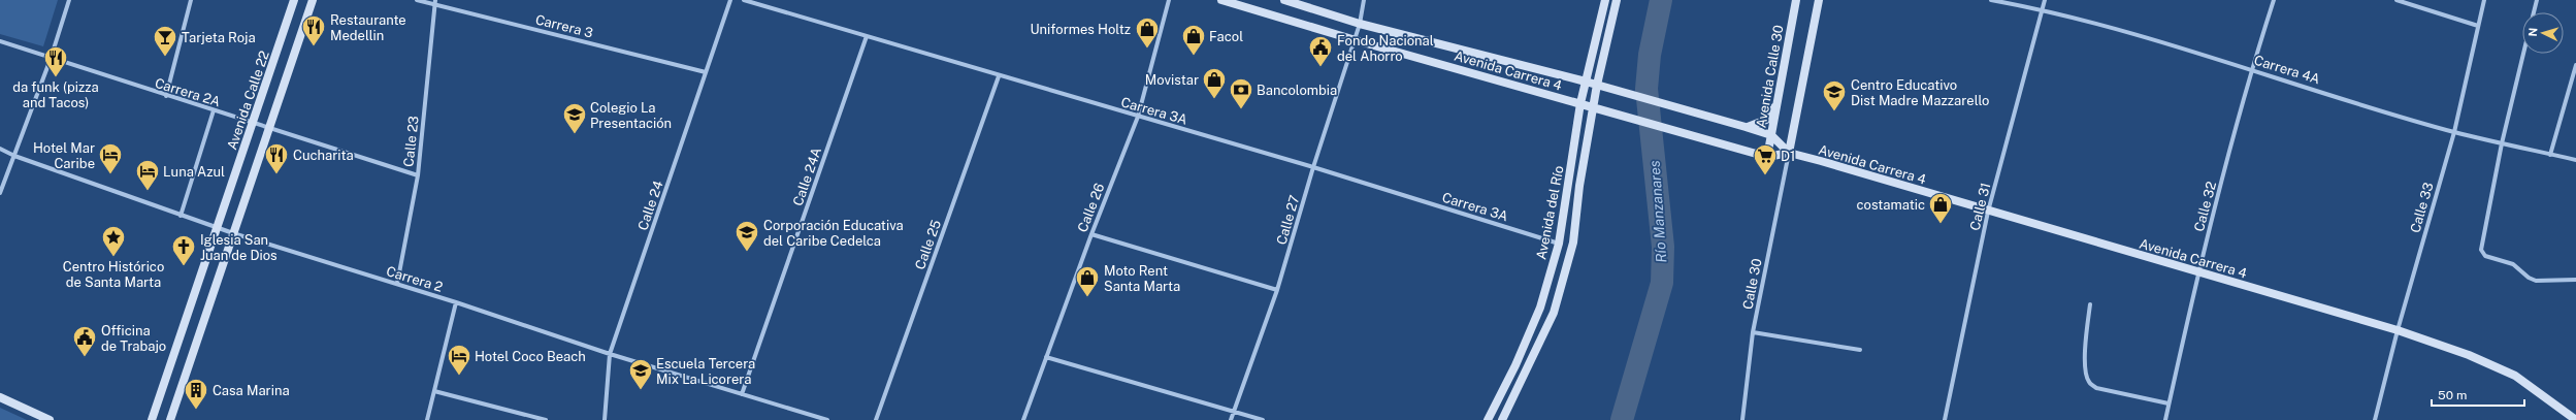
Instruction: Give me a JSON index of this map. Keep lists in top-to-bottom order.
{
  "streets": {
    "main road": [
      "Avenida Carrera 4",
      "Avenida Calle 30",
      "Avenida Calle 22",
      "Avenida del Río"
    ],
    "street": [
      "Carrera 3",
      "Carrera 4A",
      "Carrera 2A",
      "Carrera 3A",
      "Calle 23",
      "Calle 24A",
      "Calle 24",
      "Calle 31",
      "Calle 32",
      "Calle 26",
      "Calle 33",
      "Calle 27",
      "Calle 25",
      "Carrera 2",
      "Calle 30"
    ]
  },
  "crossings": [
    ["Carrera 3", "Calle 23"],
    ["Carrera 3", "Calle 24"],
    ["Carrera 4A", "Calle 31"],
    ["Carrera 4A", "Calle 32"],
    ["Carrera 4A", "Calle 33"],
    ["Avenida Carrera 4", "Avenida Calle 30"],
    ["Avenida Carrera 4", "Calle 31"],
    ["Avenida Carrera 4", "Calle 32"],
    ["Avenida Carrera 4", "Calle 33"],
    ["Avenida Carrera 4", "Avenida del Río"],
    ["Avenida Carrera 4", "Calle 27"],
    ["Avenida Carrera 4", "Calle 30"],
    ["Carrera 2A", "Avenida Calle 22"],
    ["Carrera 2A", "Calle 23"],
    ["Avenida Calle 22", "Carrera 2"],
    ["Carrera 3A", "Calle 24A"],
    ["Carrera 3A", "Calle 26"],
    ["Carrera 3A", "Avenida del Río"],
    ["Carrera 3A", "Calle 27"],
    ["Carrera 3A", "Calle 25"],
    ["Calle 23", "Carrera 2"],
    ["Calle 24A", "Carrera 2"],
    ["Calle 24", "Carrera 2"]
  ],
  "water": ["Río Manzanares"],
  "places": {
    "restaurant": ["Restaurante Medellin", "da funk (pizza and Tacos)", "Cucharita"],
    "shop": [
      "Uniformes Holtz",
      "Facol",
      "Movistar",
      "costamatic",
      "Moto Rent Santa Marta"
    ],
    "bar": ["Tarjeta Roja"],
    "public building": ["Fondo Nacional del Ahorro", "Officina de Trabajo"],
    "bank": ["Bancolombia"],
    "school or university": [
      "Centro Educativo Dist Madre Mazzarello",
      "Colegio La Presentación",
      "Corporación Educativa del Caribe Cedelca",
      "Escuela Tercera Mix La Licorera"
    ],
    "hotel": ["Hotel Mar Caribe", "Luna Azul", "Hotel Coco Beach"],
    "supermarket": ["D1"],
    "place": ["Centro Histórico de Santa Marta"],
    "church": ["Iglesia San Juan de Dios"],
    "building": ["Casa Marina"]
  },
  "scale_bar": "50 m",
  "north": "left"
}
